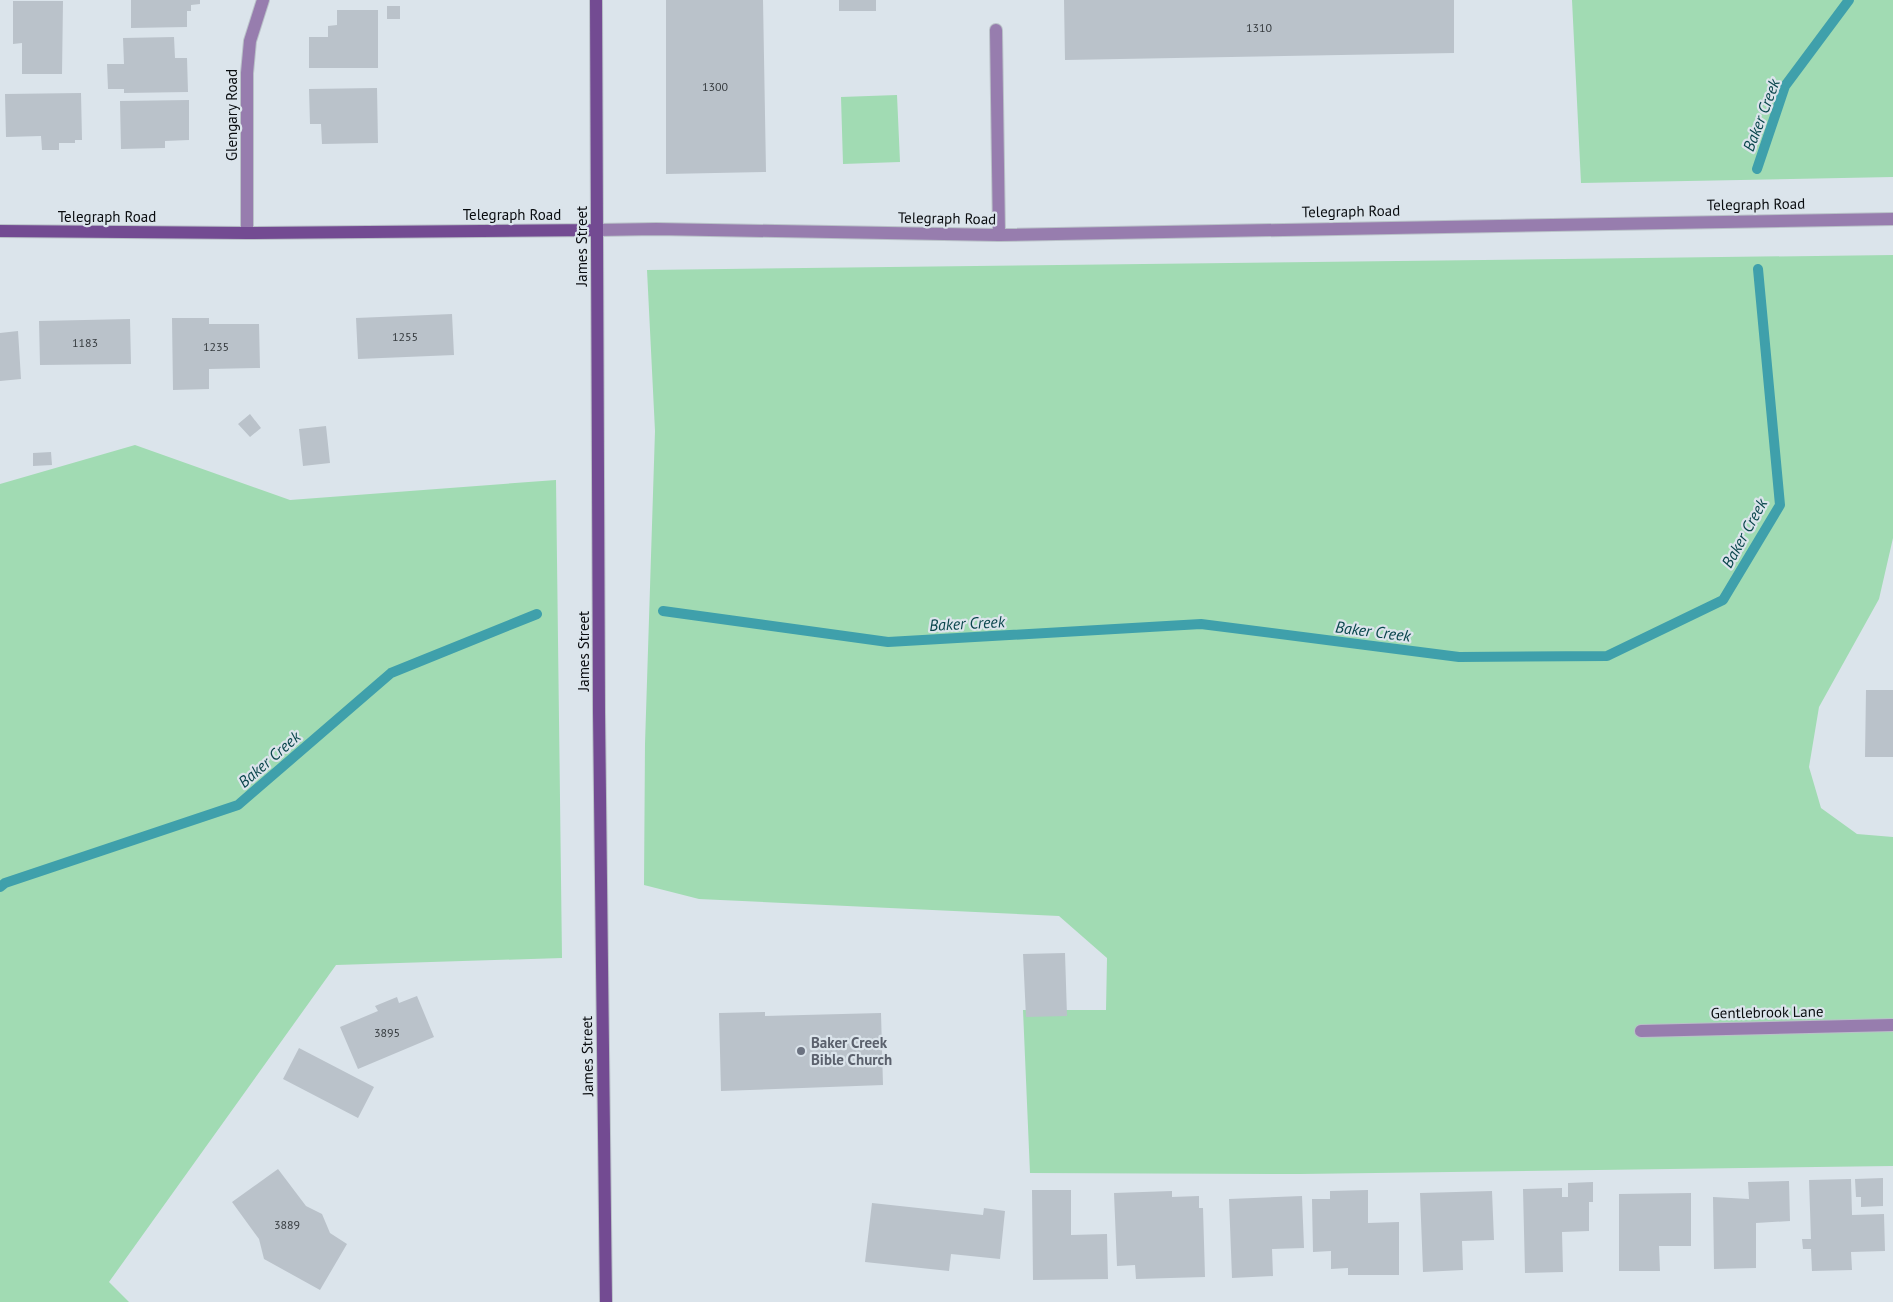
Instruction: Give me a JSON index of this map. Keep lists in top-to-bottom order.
{
  "streets": {
    "main road": ["Telegraph Road", "James Street"],
    "street": ["Glengary Road", "Gentlebrook Lane"]
  },
  "crossings": [
    ["Glengary Road", "Telegraph Road"],
    ["Telegraph Road", "James Street"]
  ],
  "water": ["Baker Creek"],
  "places": ["Baker Creek Bible Church"],
  "house_numbers": [
    "1310",
    "1300",
    "1255",
    "1183",
    "1235",
    "3895",
    "3889"
  ]
}
